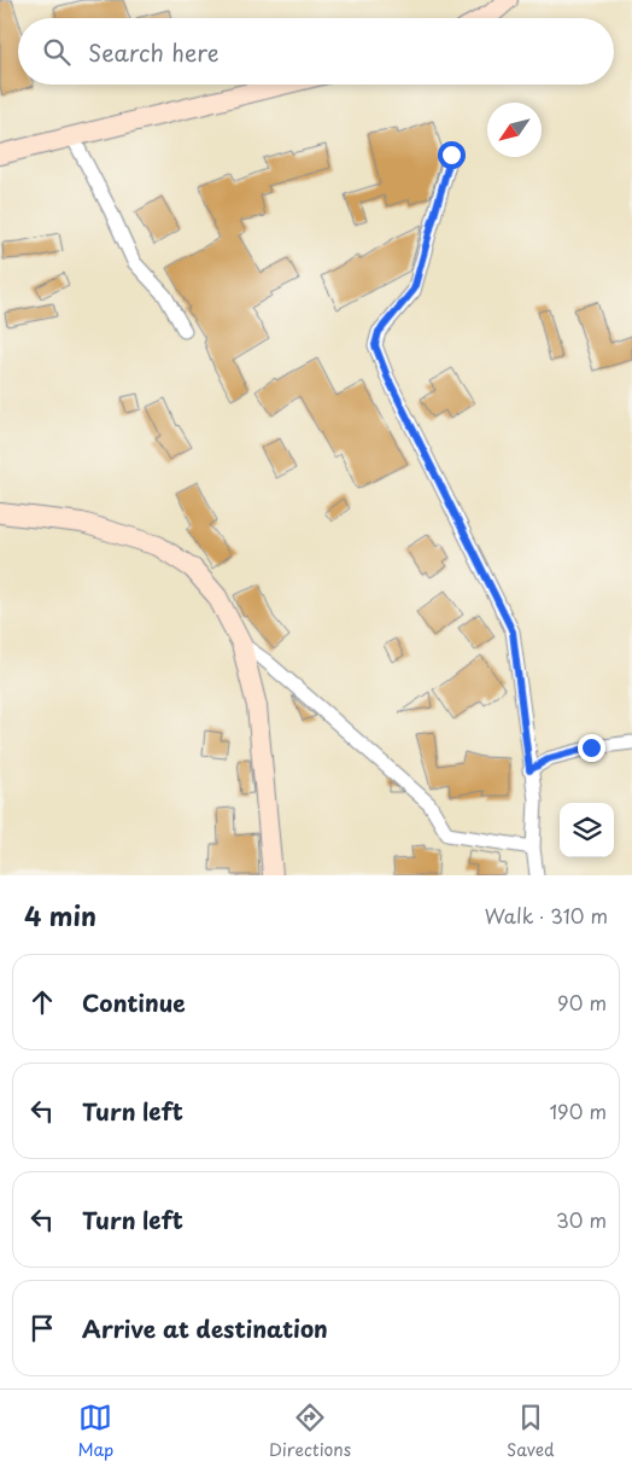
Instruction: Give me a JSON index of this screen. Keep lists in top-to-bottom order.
{
  "north": "bottom left",
  "page": {
    "search": "Search here",
    "heading": ["4 min", "Walk · 310 m"],
    "list": [
      ["Continue", "90 m"],
      ["Turn left", "190 m"],
      ["Turn left", "30 m"],
      "Arrive at destination"
    ],
    "nav": ["Map", "Directions", "Saved"]
  }
}
